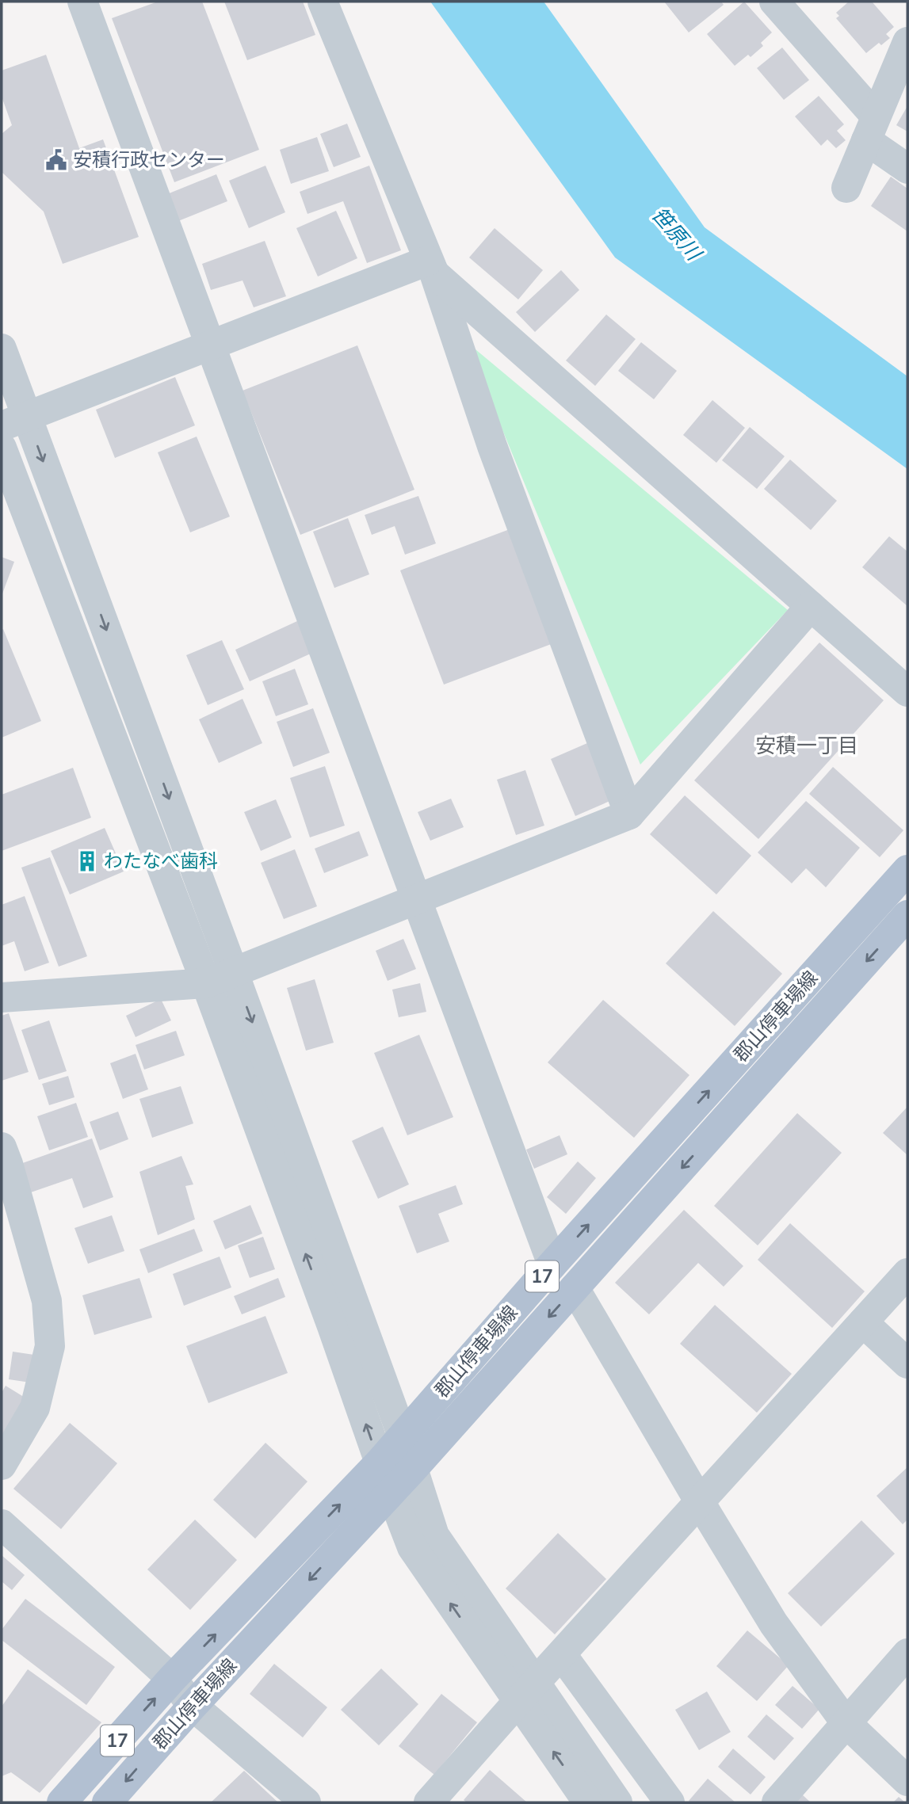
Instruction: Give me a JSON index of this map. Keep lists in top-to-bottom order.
{
  "streets": {
    "main road": ["郡山停車場線", "17"]
  },
  "districts": ["安積一丁目"],
  "water": ["笹原川"],
  "places": {
    "public building": ["安積行政センター"],
    "building": ["わたなべ歯科"]
  }
}
